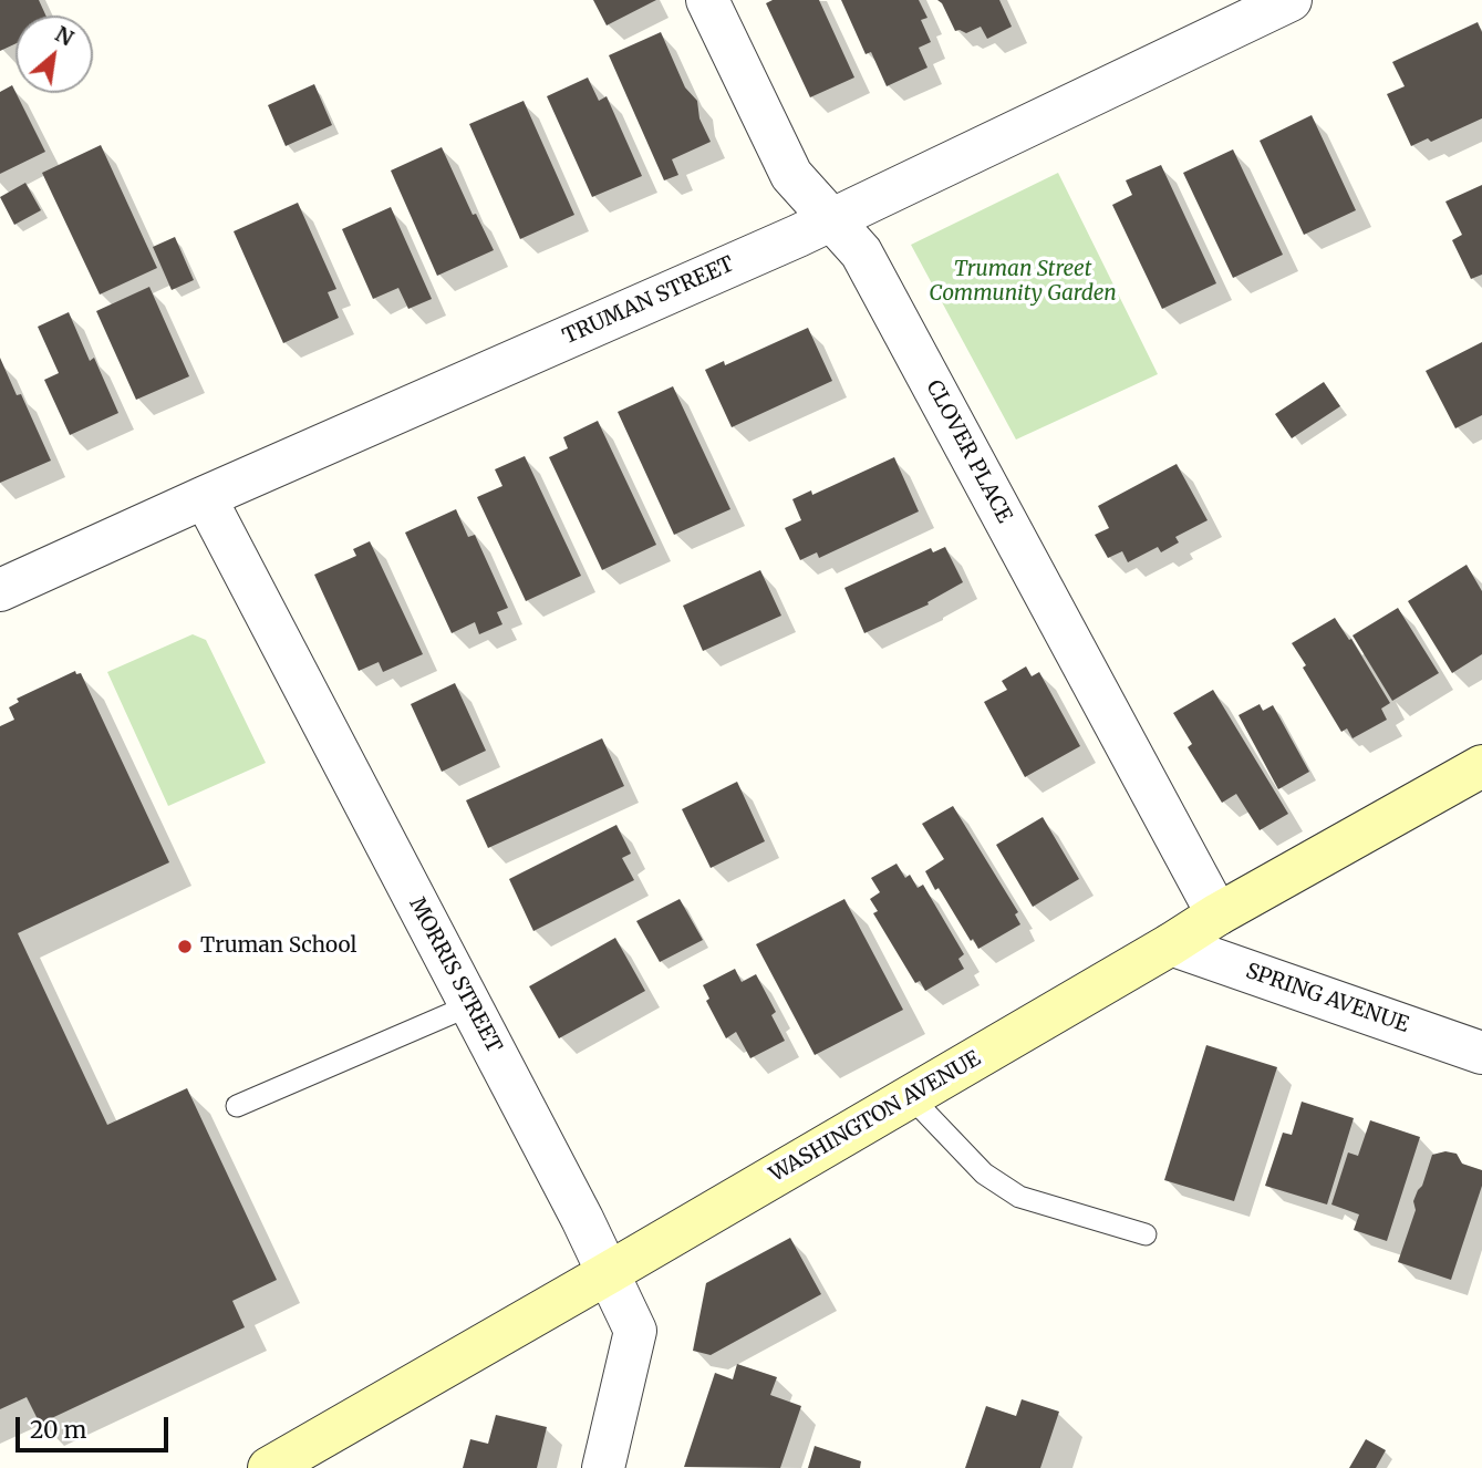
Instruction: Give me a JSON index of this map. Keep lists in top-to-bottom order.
{
  "streets": {
    "main road": ["WASHINGTON AVENUE"],
    "street": [
      "TRUMAN STREET",
      "CLOVER PLACE",
      "MORRIS STREET",
      "SPRING AVENUE"
    ]
  },
  "crossings": [
    ["TRUMAN STREET", "CLOVER PLACE"],
    ["TRUMAN STREET", "MORRIS STREET"],
    ["CLOVER PLACE", "WASHINGTON AVENUE"],
    ["MORRIS STREET", "WASHINGTON AVENUE"],
    ["SPRING AVENUE", "WASHINGTON AVENUE"]
  ],
  "parks": ["Truman Street Community Garden"],
  "places": ["Truman School"],
  "scale_bar": "20 m",
  "north": "top right"
}
